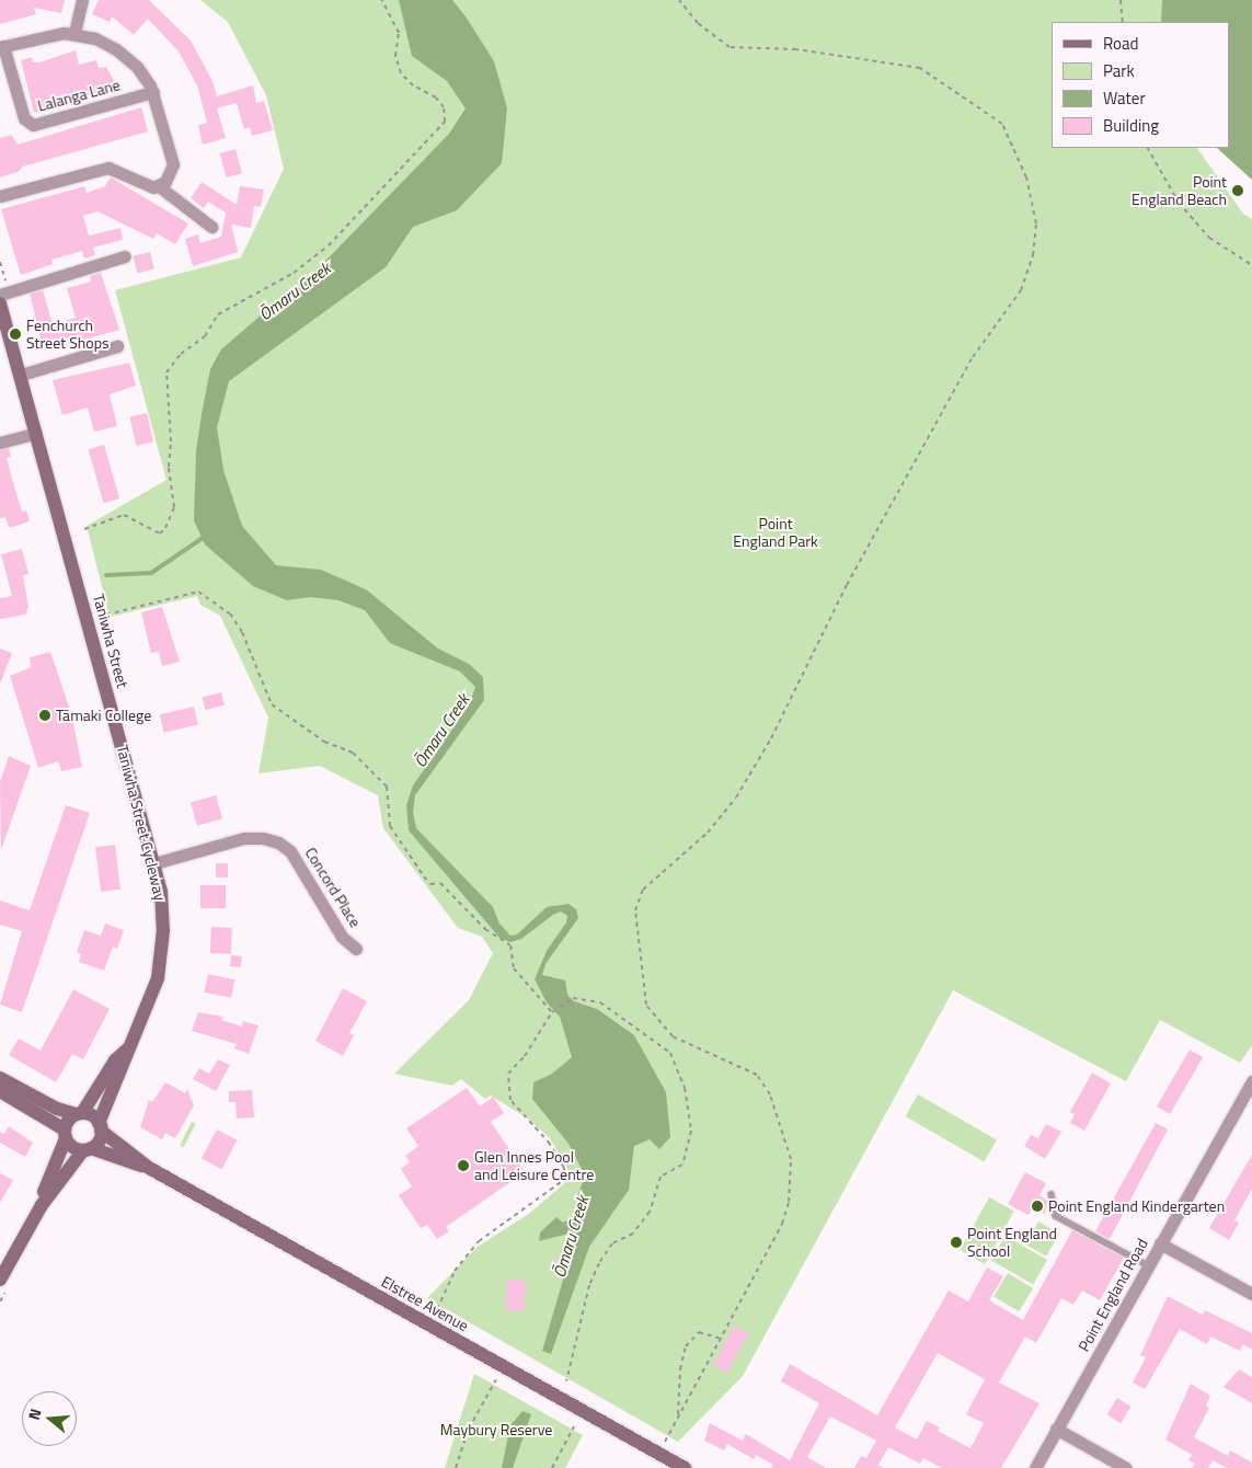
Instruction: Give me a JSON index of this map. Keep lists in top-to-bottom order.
{
  "streets": {
    "main road": ["Taniwha Street", "Elstree Avenue"],
    "street": ["Lalanga Lane", "Concord Place", "Point England Road"]
  },
  "crossings": [
    ["Taniwha Street", "Concord Place"],
    ["Taniwha Street", "Elstree Avenue"]
  ],
  "water": ["Ōmaru Creek"],
  "parks": ["Point England Park", "Maybury Reserve"],
  "places": [
    "Point England Beach",
    "Fenchurch Street Shops",
    "Tāmaki College",
    "Glen Innes Pool and Leisure Centre",
    "Point England Kindergarten",
    "Point England School"
  ],
  "legend": [
    "Road",
    "Park",
    "Water",
    "Building"
  ],
  "north": "left"
}
